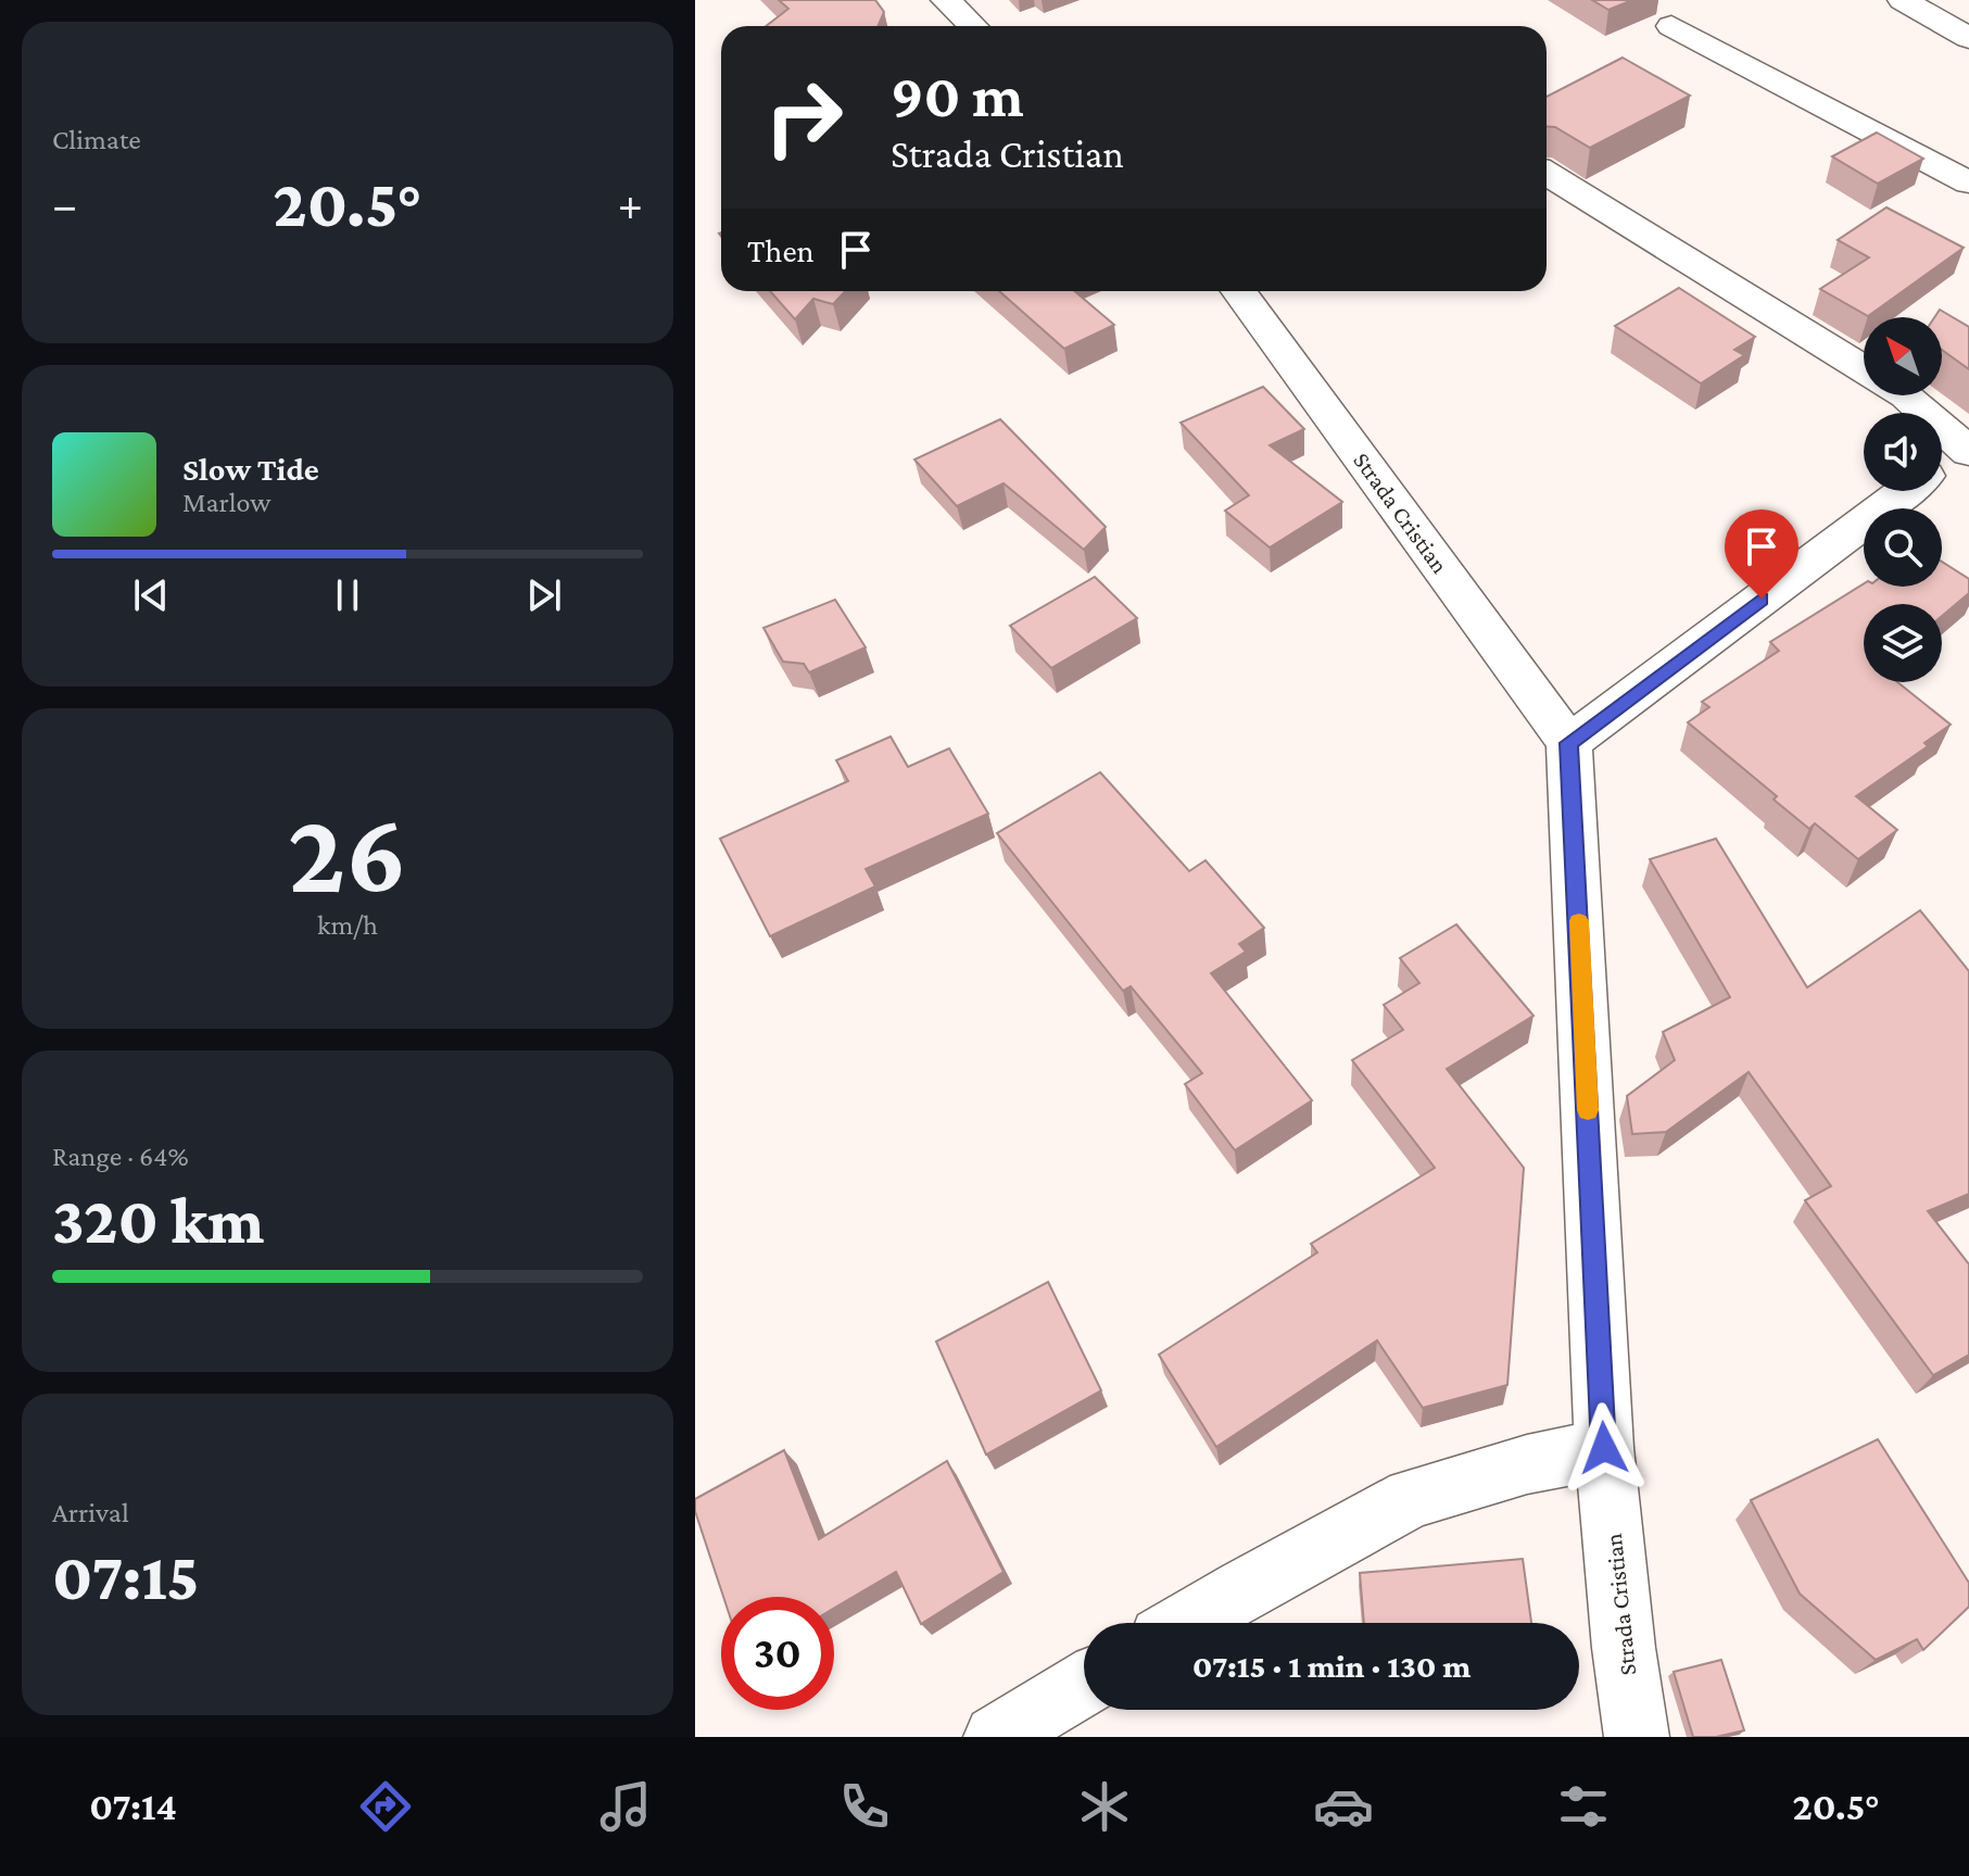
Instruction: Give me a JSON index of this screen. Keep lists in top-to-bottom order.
{
  "streets": {
    "street": ["Strada Cristian"]
  },
  "north": "top left",
  "page": {
    "tile": [
      "Climate",
      ["26", "km/h"],
      ["Range · 64%", "320 km"],
      ["Arrival", "07:15"]
    ],
    "turn": ["90 m", "Strada Cristian"],
    "heat": ["−", "20.5°", "+"],
    "then": "Then",
    "song": ["Slow Tide", "Marlow"],
    "limit": "30",
    "trip": "07:15 · 1 min · 130 m",
    "tabs": ["07:14", "20.5°"]
  }
}
